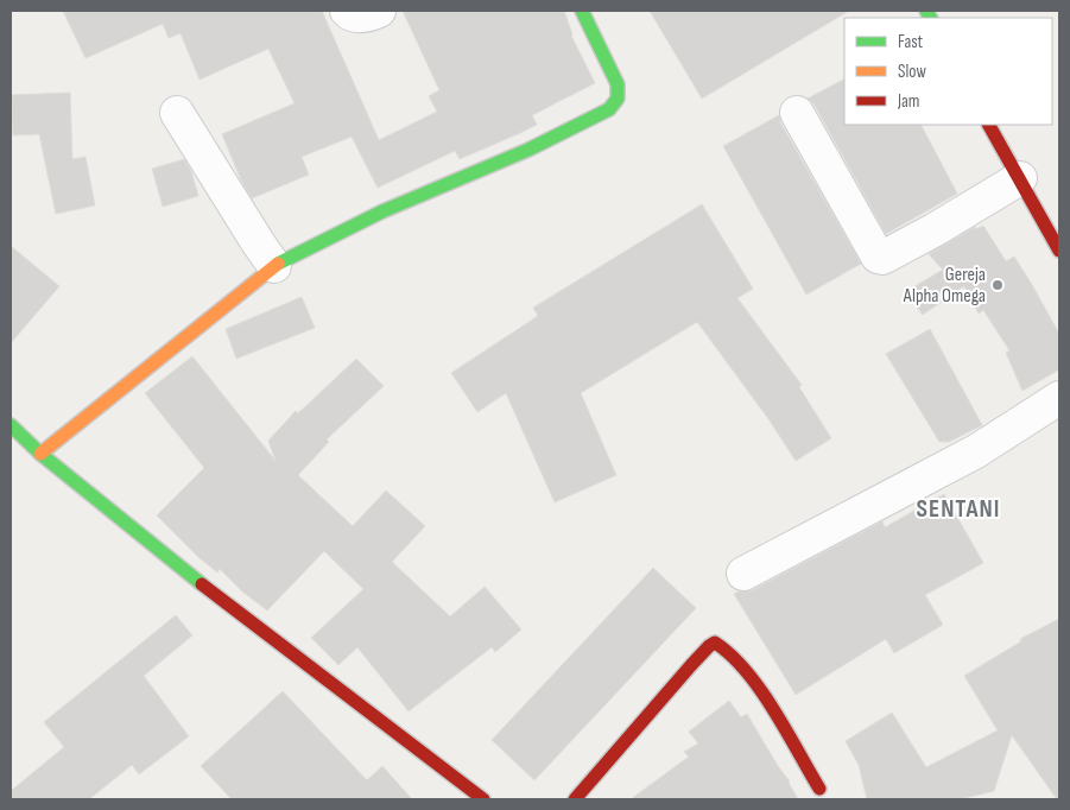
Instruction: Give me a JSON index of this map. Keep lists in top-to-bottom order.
{
  "districts": ["SENTANI"],
  "places": ["Gereja Alpha Omega"],
  "legend": ["Fast", "Slow", "Jam"]
}
